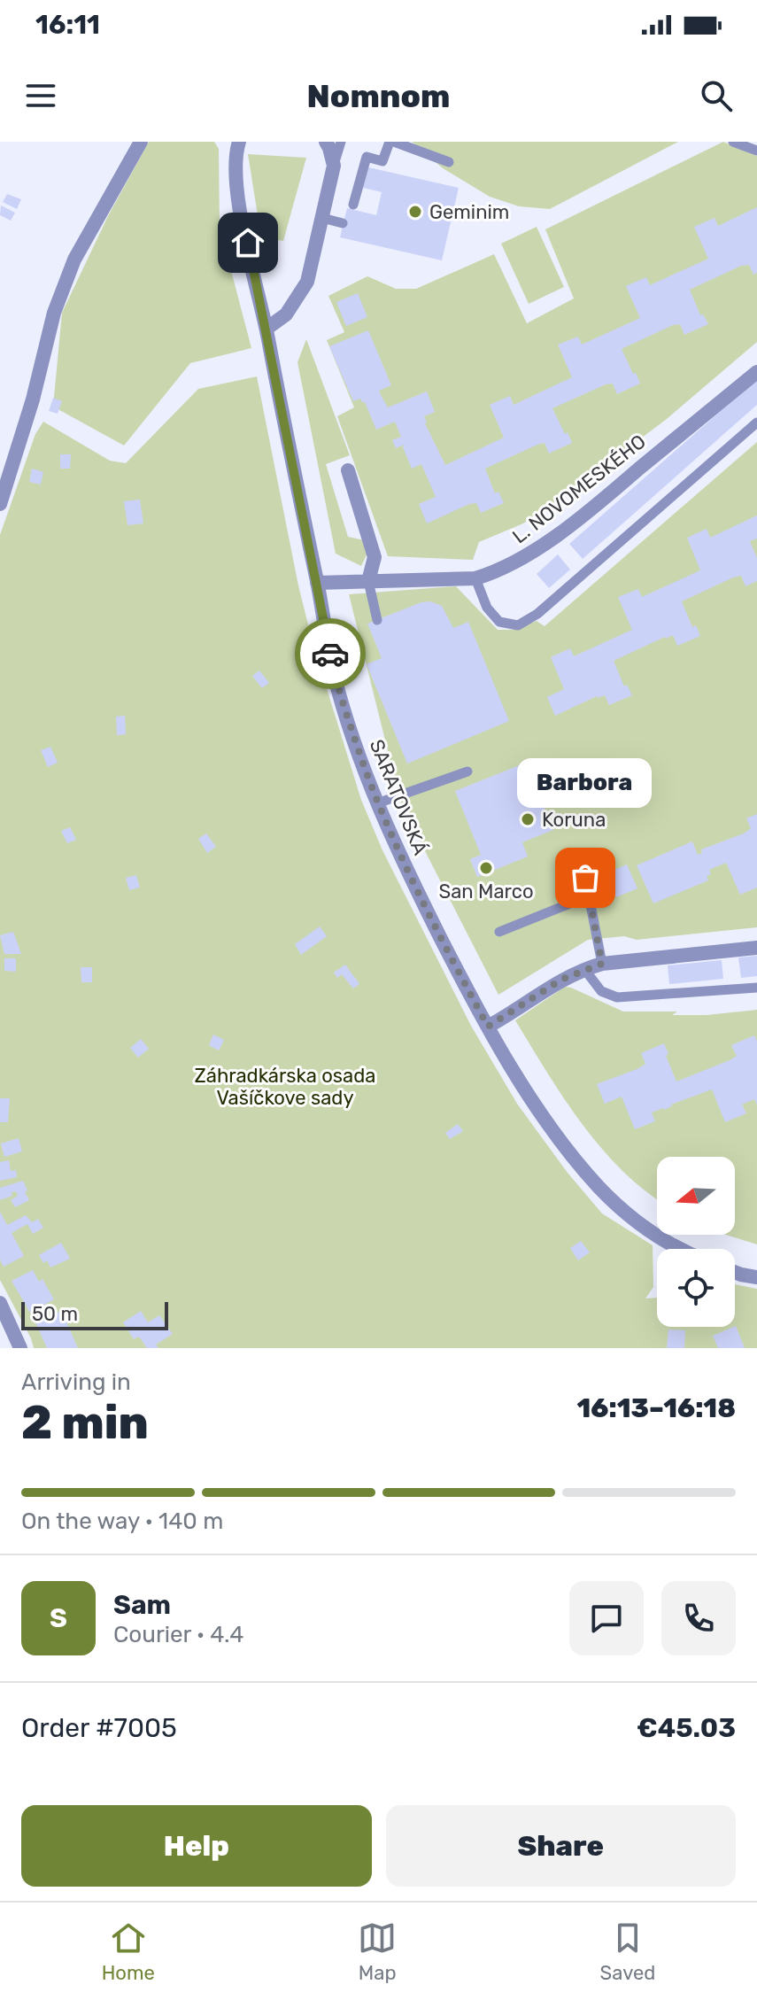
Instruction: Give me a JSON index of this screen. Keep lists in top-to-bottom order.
{
  "streets": {
    "street": ["L. NOVOMESKÉHO", "SARATOVSKÁ"]
  },
  "crossings": [
    ["L. NOVOMESKÉHO", "SARATOVSKÁ"]
  ],
  "parks": ["Záhradkárska osada Vašíčkove sady"],
  "places": [
    "Geminim",
    "Koruna",
    "San Marco",
    "Barbora"
  ],
  "scale_bar": "50 m",
  "north": "left",
  "page": {
    "status": "16:11",
    "header": "Nomnom",
    "bubble": "Barbora",
    "scale": "50 m",
    "heading": ["2 min", "Arriving in", "16:13–16:18"],
    "panel": [
      "Sam",
      "Courier · 4.4",
      "Order #7005",
      "€45.03"
    ],
    "bar": "On the way · 140 m",
    "round": "S",
    "buttons": ["Help", "Share"],
    "tabs": ["Home", "Map", "Saved"]
  }
}
